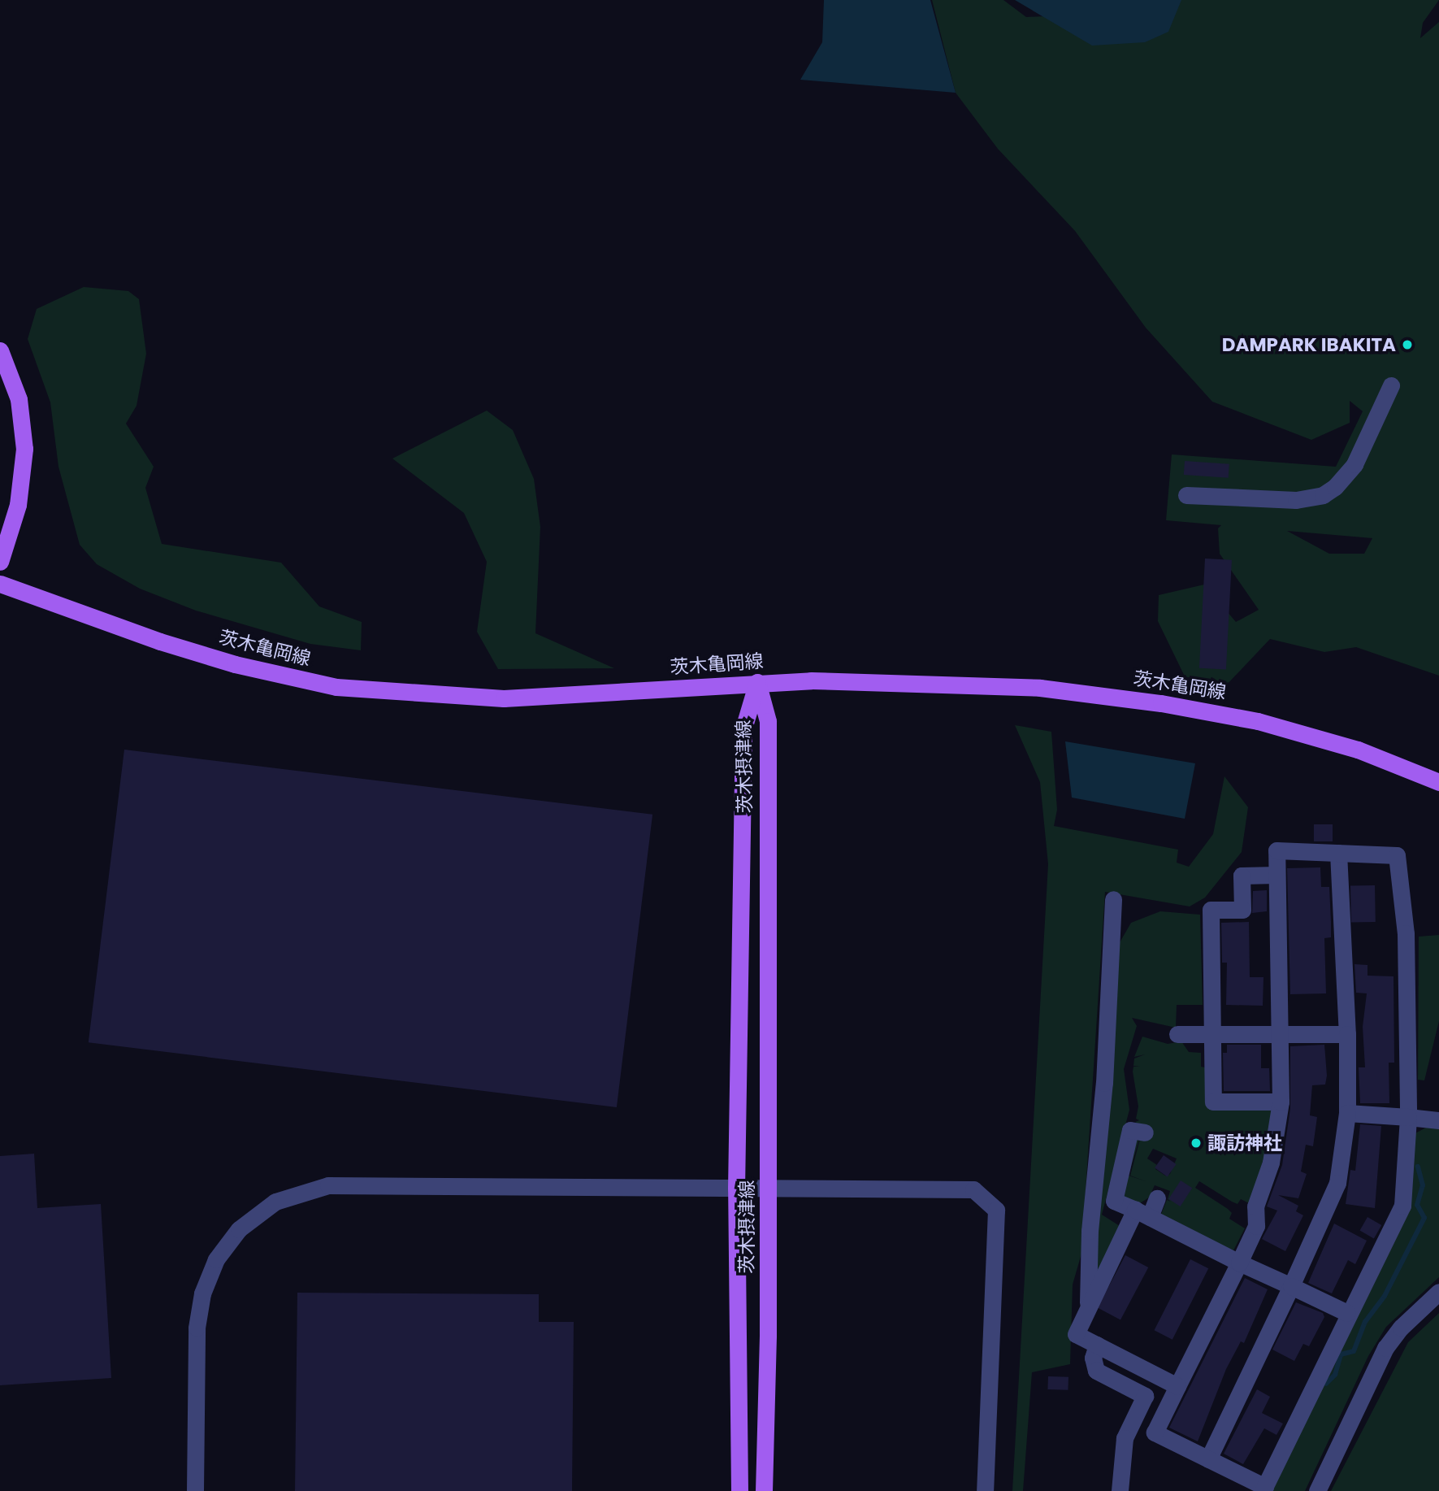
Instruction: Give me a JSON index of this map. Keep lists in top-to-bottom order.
{
  "streets": {
    "main road": ["茨木亀岡線", "茨木摂津線"]
  },
  "crossings": [
    ["茨木亀岡線", "茨木摂津線"]
  ],
  "places": ["DAMPARK IBAKITA", "諏訪神社"]
}
